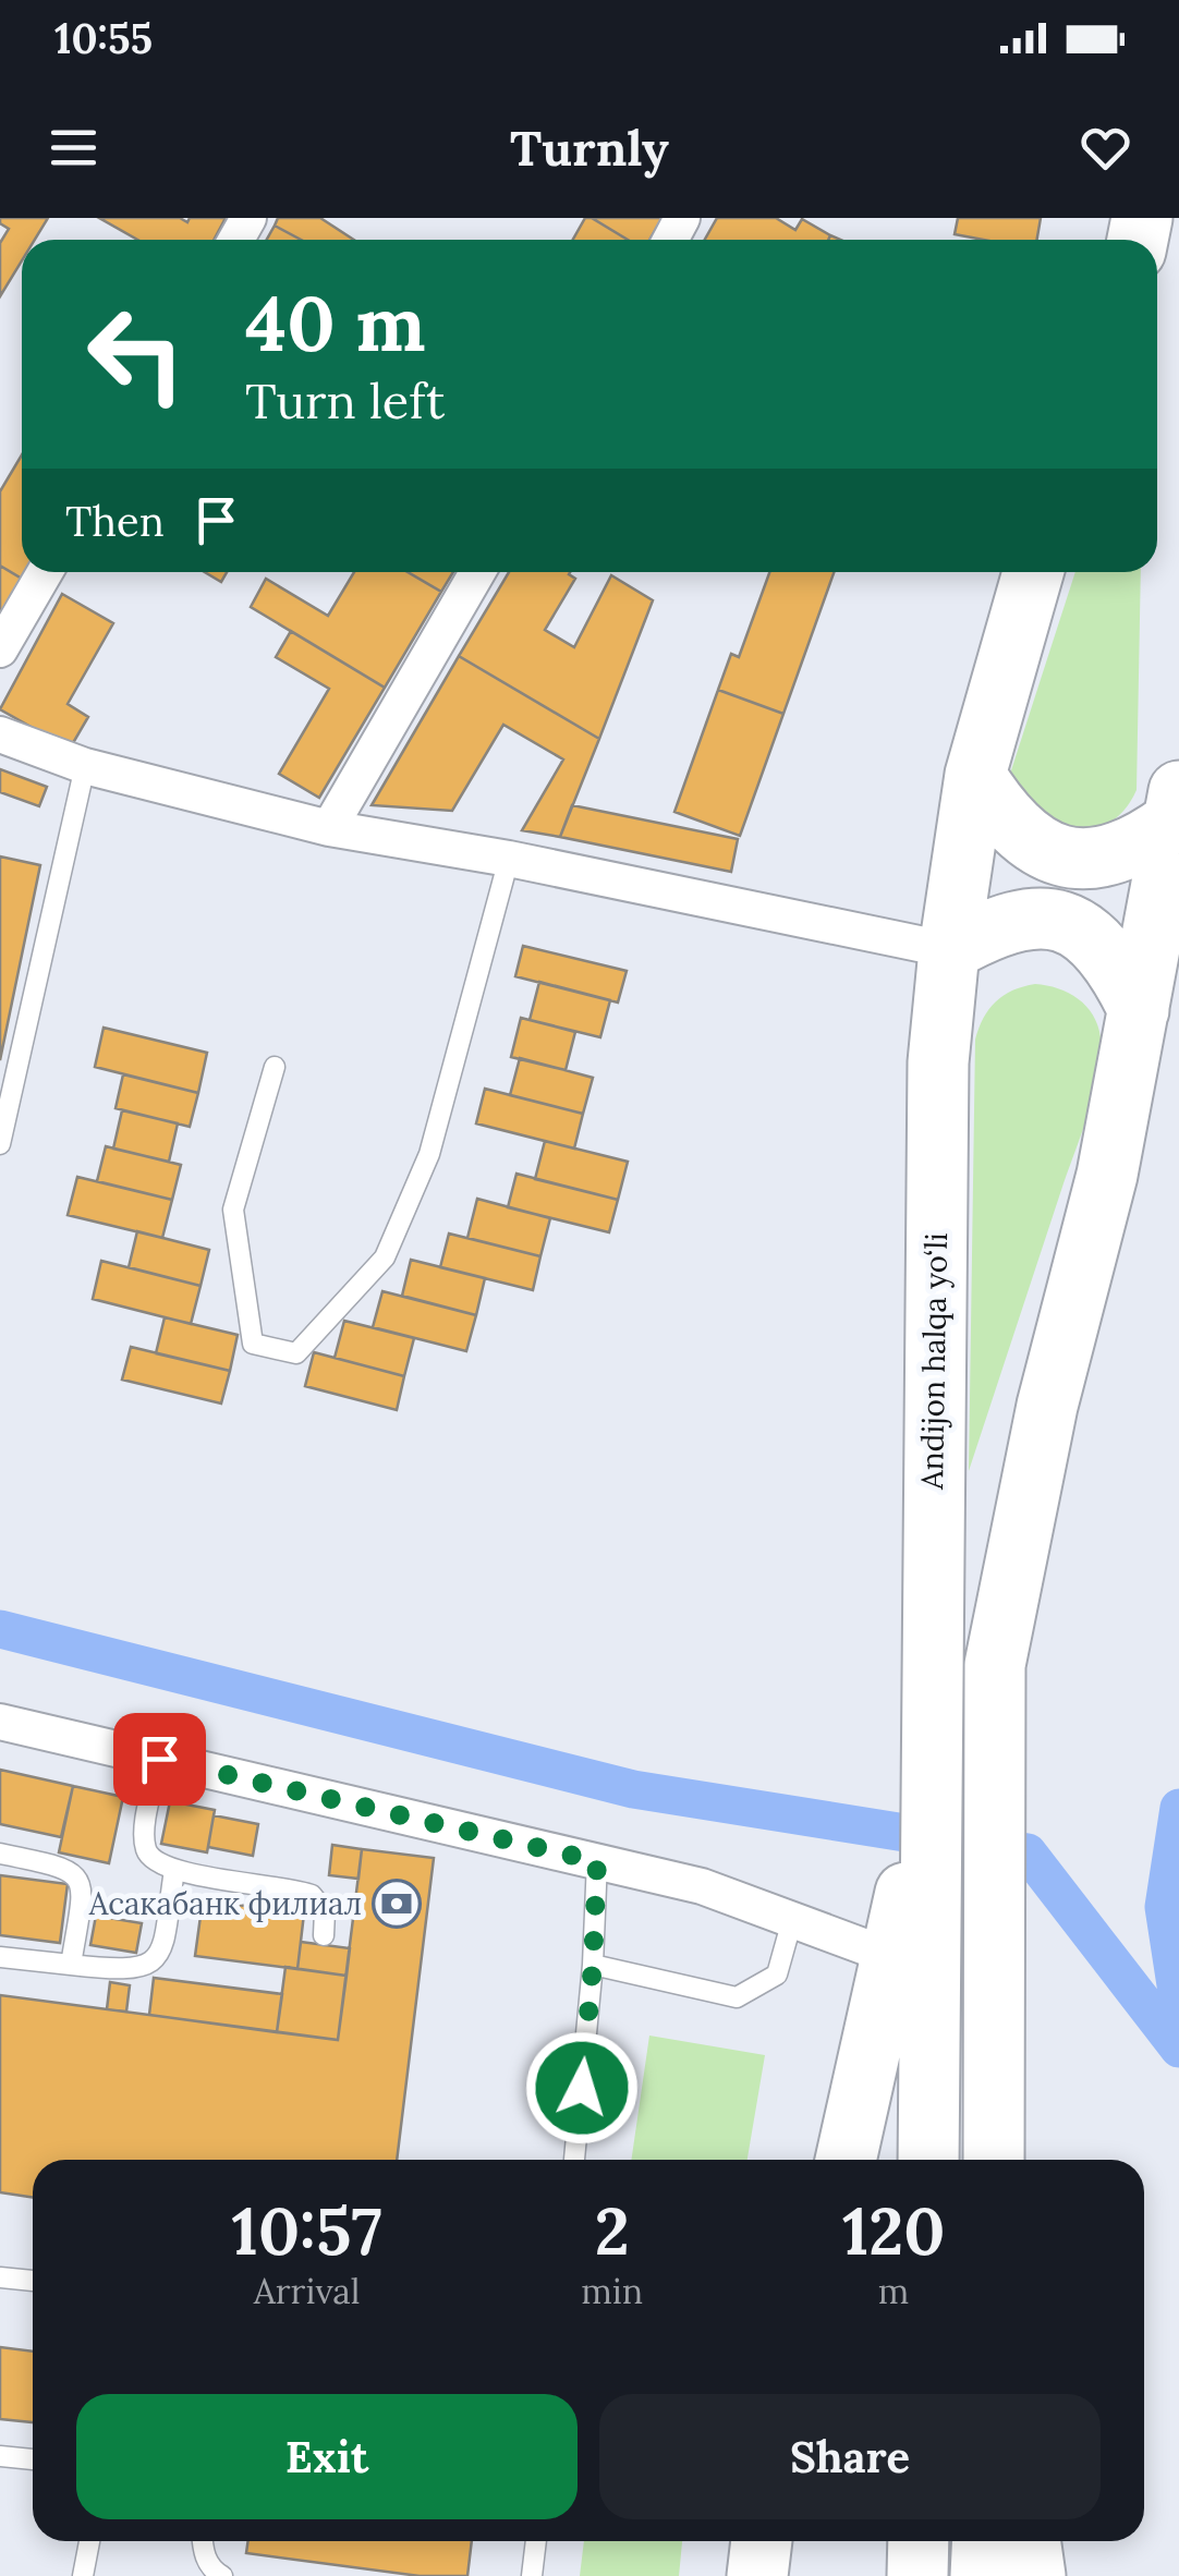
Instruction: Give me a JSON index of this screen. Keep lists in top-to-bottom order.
{
  "streets": {
    "highway": ["Andijon halqa yo‘li"]
  },
  "places": {
    "bank": ["Асакабанк филиал"]
  },
  "page": {
    "status": "10:55",
    "header": "Turnly",
    "turn": ["40 m", "Turn left"],
    "then": "Then",
    "eta": [
      "10:57",
      "Arrival",
      "2",
      "min",
      "120",
      "m"
    ],
    "buttons": ["Exit", "Share"]
  }
}
